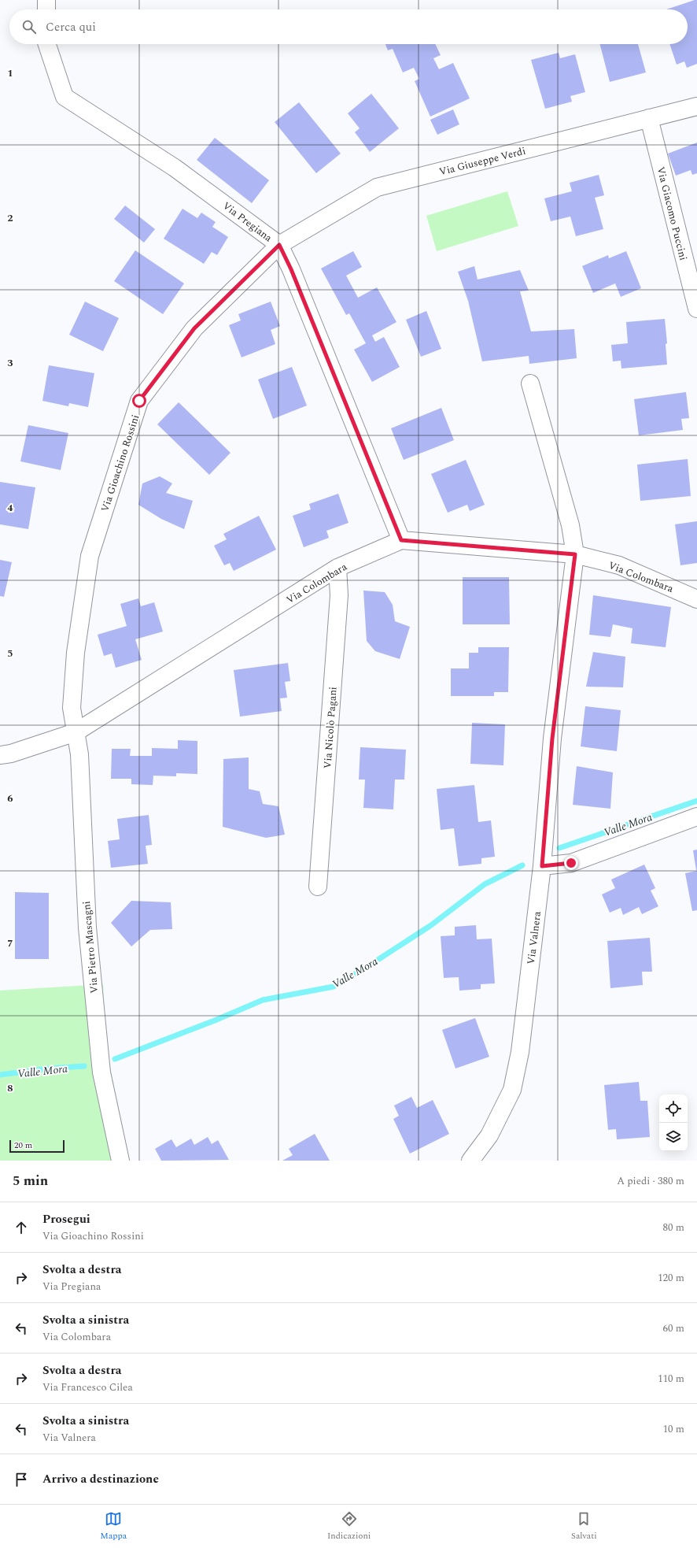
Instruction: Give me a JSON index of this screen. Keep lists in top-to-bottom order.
{
  "streets": {
    "street": [
      "Via Giuseppe Verdi",
      "Via Giacomo Puccini",
      "Via Pregiana",
      "Via Gioachino Rossini",
      "Via Colombara",
      "Via Nicolò Pagani",
      "Via Valnera",
      "Via Pietro Mascagni"
    ]
  },
  "crossings": [
    ["Via Giuseppe Verdi", "Via Giacomo Puccini"],
    ["Via Giuseppe Verdi", "Via Pregiana"],
    ["Via Giuseppe Verdi", "Via Gioachino Rossini"],
    ["Via Pregiana", "Via Gioachino Rossini"],
    ["Via Pregiana", "Via Colombara"],
    ["Via Gioachino Rossini", "Via Colombara"],
    ["Via Gioachino Rossini", "Via Pietro Mascagni"],
    ["Via Colombara", "Via Nicolò Pagani"],
    ["Via Colombara", "Via Valnera"],
    ["Via Colombara", "Via Pietro Mascagni"]
  ],
  "water": ["Valle Mora"],
  "scale_bar": "20 m",
  "page": {
    "search": "Cerca qui",
    "scale": "20 m",
    "heading": ["5 min", "A piedi · 380 m"],
    "list": [
      ["Prosegui", "Via Gioachino Rossini", "80 m"],
      ["Svolta a destra", "Via Pregiana", "120 m"],
      ["Svolta a sinistra", "Via Colombara", "60 m"],
      ["Svolta a destra", "Via Francesco Cilea", "110 m"],
      ["Svolta a sinistra", "Via Valnera", "10 m"],
      "Arrivo a destinazione"
    ],
    "nav": ["Mappa", "Indicazioni", "Salvati"]
  },
  "grid": {
    "rows": [
      "1",
      "2",
      "3",
      "4",
      "5",
      "6",
      "7",
      "8"
    ]
  }
}
